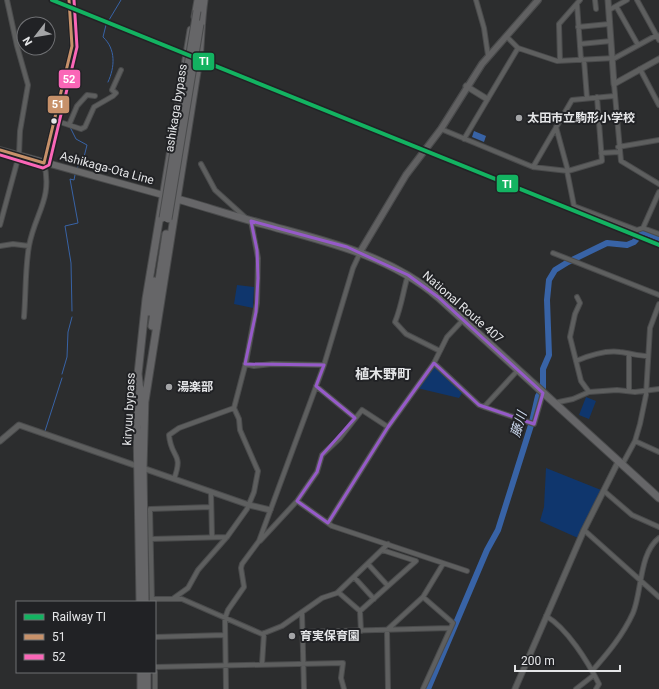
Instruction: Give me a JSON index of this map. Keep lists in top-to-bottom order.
{
  "streets": {
    "highway": ["ashikaga bypass", "National Route 407", "kiryuu bypass"],
    "main road": ["Ashikaga-Ota Line"]
  },
  "crossings": [
    ["ashikaga bypass", "kiryuu bypass"],
    ["Ashikaga-Ota Line", "National Route 407"]
  ],
  "districts": ["植木野町"],
  "water": ["藤川"],
  "places": ["太田市立駒形小学校", "湯楽部", "育実保育園"],
  "lines": ["rail line TI", "transit line 51", "transit line 52"],
  "legend": ["Railway TI", "51", "52"],
  "scale_bar": "200 m",
  "north": "bottom left"
}
